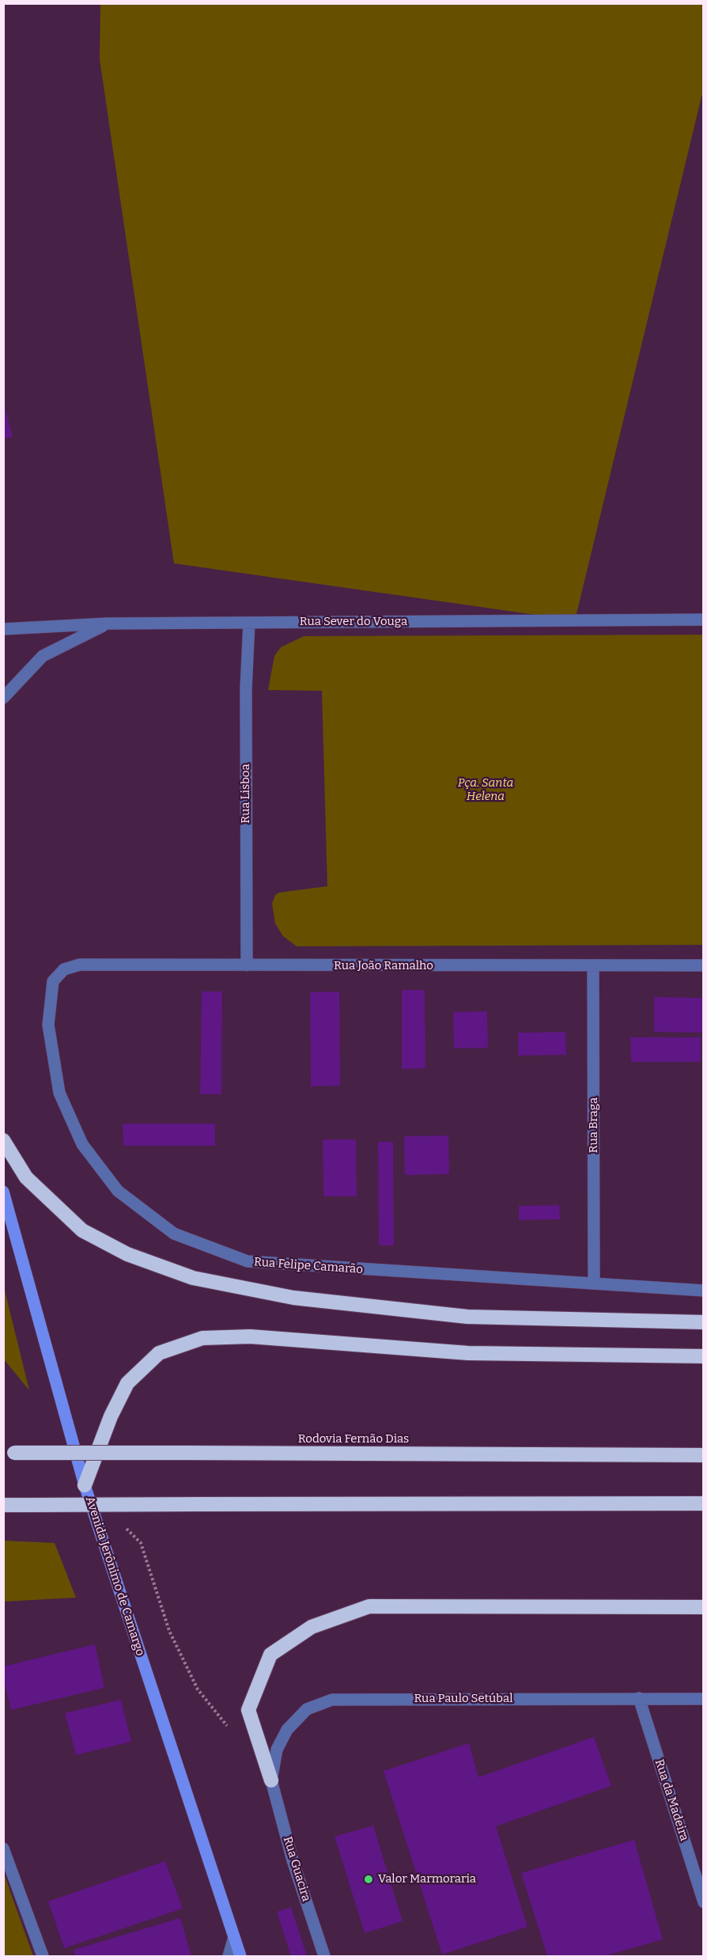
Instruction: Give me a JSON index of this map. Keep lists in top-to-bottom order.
{
  "streets": {
    "highway": ["Rodovia Fernão Dias"],
    "main road": ["Avenida Jerônimo de Camargo"],
    "street": [
      "Rua Sever do Vouga",
      "Rua Lisboa",
      "Rua João Ramalho",
      "Rua Braga",
      "Rua Felipe Camarão",
      "Rua Paulo Setúbal",
      "Rua da Madeira",
      "Rua Guacira"
    ]
  },
  "crossings": [
    ["Rua Sever do Vouga", "Rua Lisboa"],
    ["Rua Lisboa", "Rua João Ramalho"],
    ["Rua João Ramalho", "Rua Braga"],
    ["Rua João Ramalho", "Rua Felipe Camarão"],
    ["Rua Braga", "Rua Felipe Camarão"],
    ["Rua Paulo Setúbal", "Rua da Madeira"],
    ["Rua Paulo Setúbal", "Rua Guacira"]
  ],
  "parks": ["Pça. Santa Helena"],
  "places": ["Valor Marmoraria"]
}
